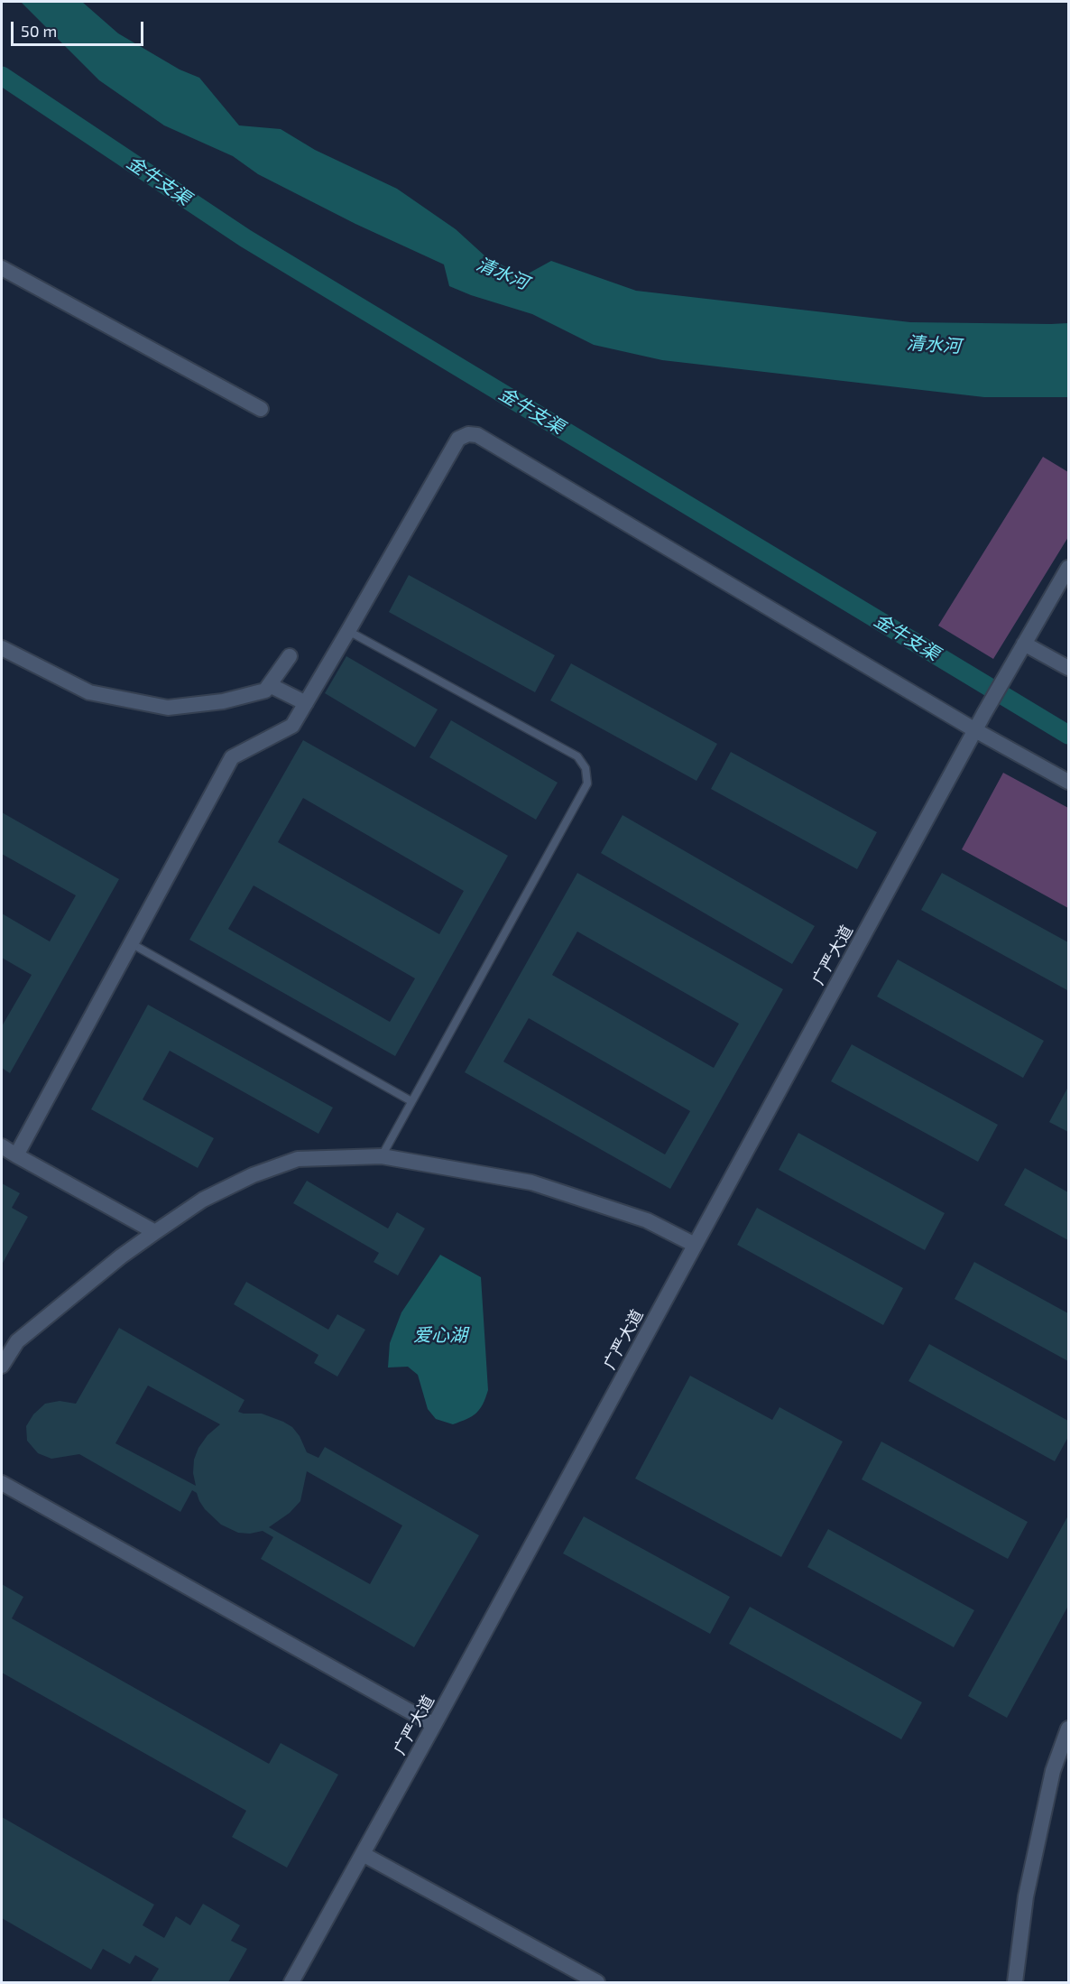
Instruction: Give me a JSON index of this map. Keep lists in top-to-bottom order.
{
  "streets": {
    "street": ["广严大道"]
  },
  "water": ["金牛支渠", "清水河", "爱心湖"],
  "scale_bar": "50 m"
}
